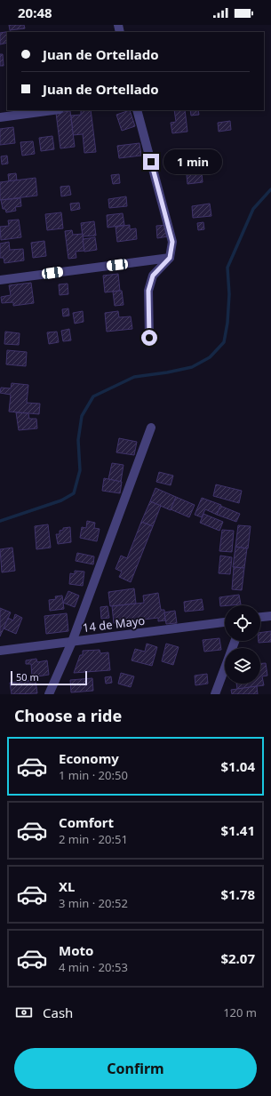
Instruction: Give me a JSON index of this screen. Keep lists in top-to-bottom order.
{
  "streets": {
    "street": ["14 de Mayo"]
  },
  "scale_bar": "50 m",
  "page": {
    "status": "20:48",
    "banner": ["Juan de Ortellado", "Juan de Ortellado"],
    "bubble": "1 min",
    "scale": "50 m",
    "heading": "Choose a ride",
    "list": [
      {
        "name": "Economy",
        "note": "1 min · 20:50",
        "value": "$1.04"
      },
      {
        "name": "Comfort",
        "note": "2 min · 20:51",
        "value": "$1.41"
      },
      {
        "name": "XL",
        "note": "3 min · 20:52",
        "value": "$1.78"
      },
      {
        "name": "Moto",
        "note": "4 min · 20:53",
        "value": "$2.07"
      }
    ],
    "pay": ["Cash", "120 m"],
    "buttons": "Confirm"
  }
}
